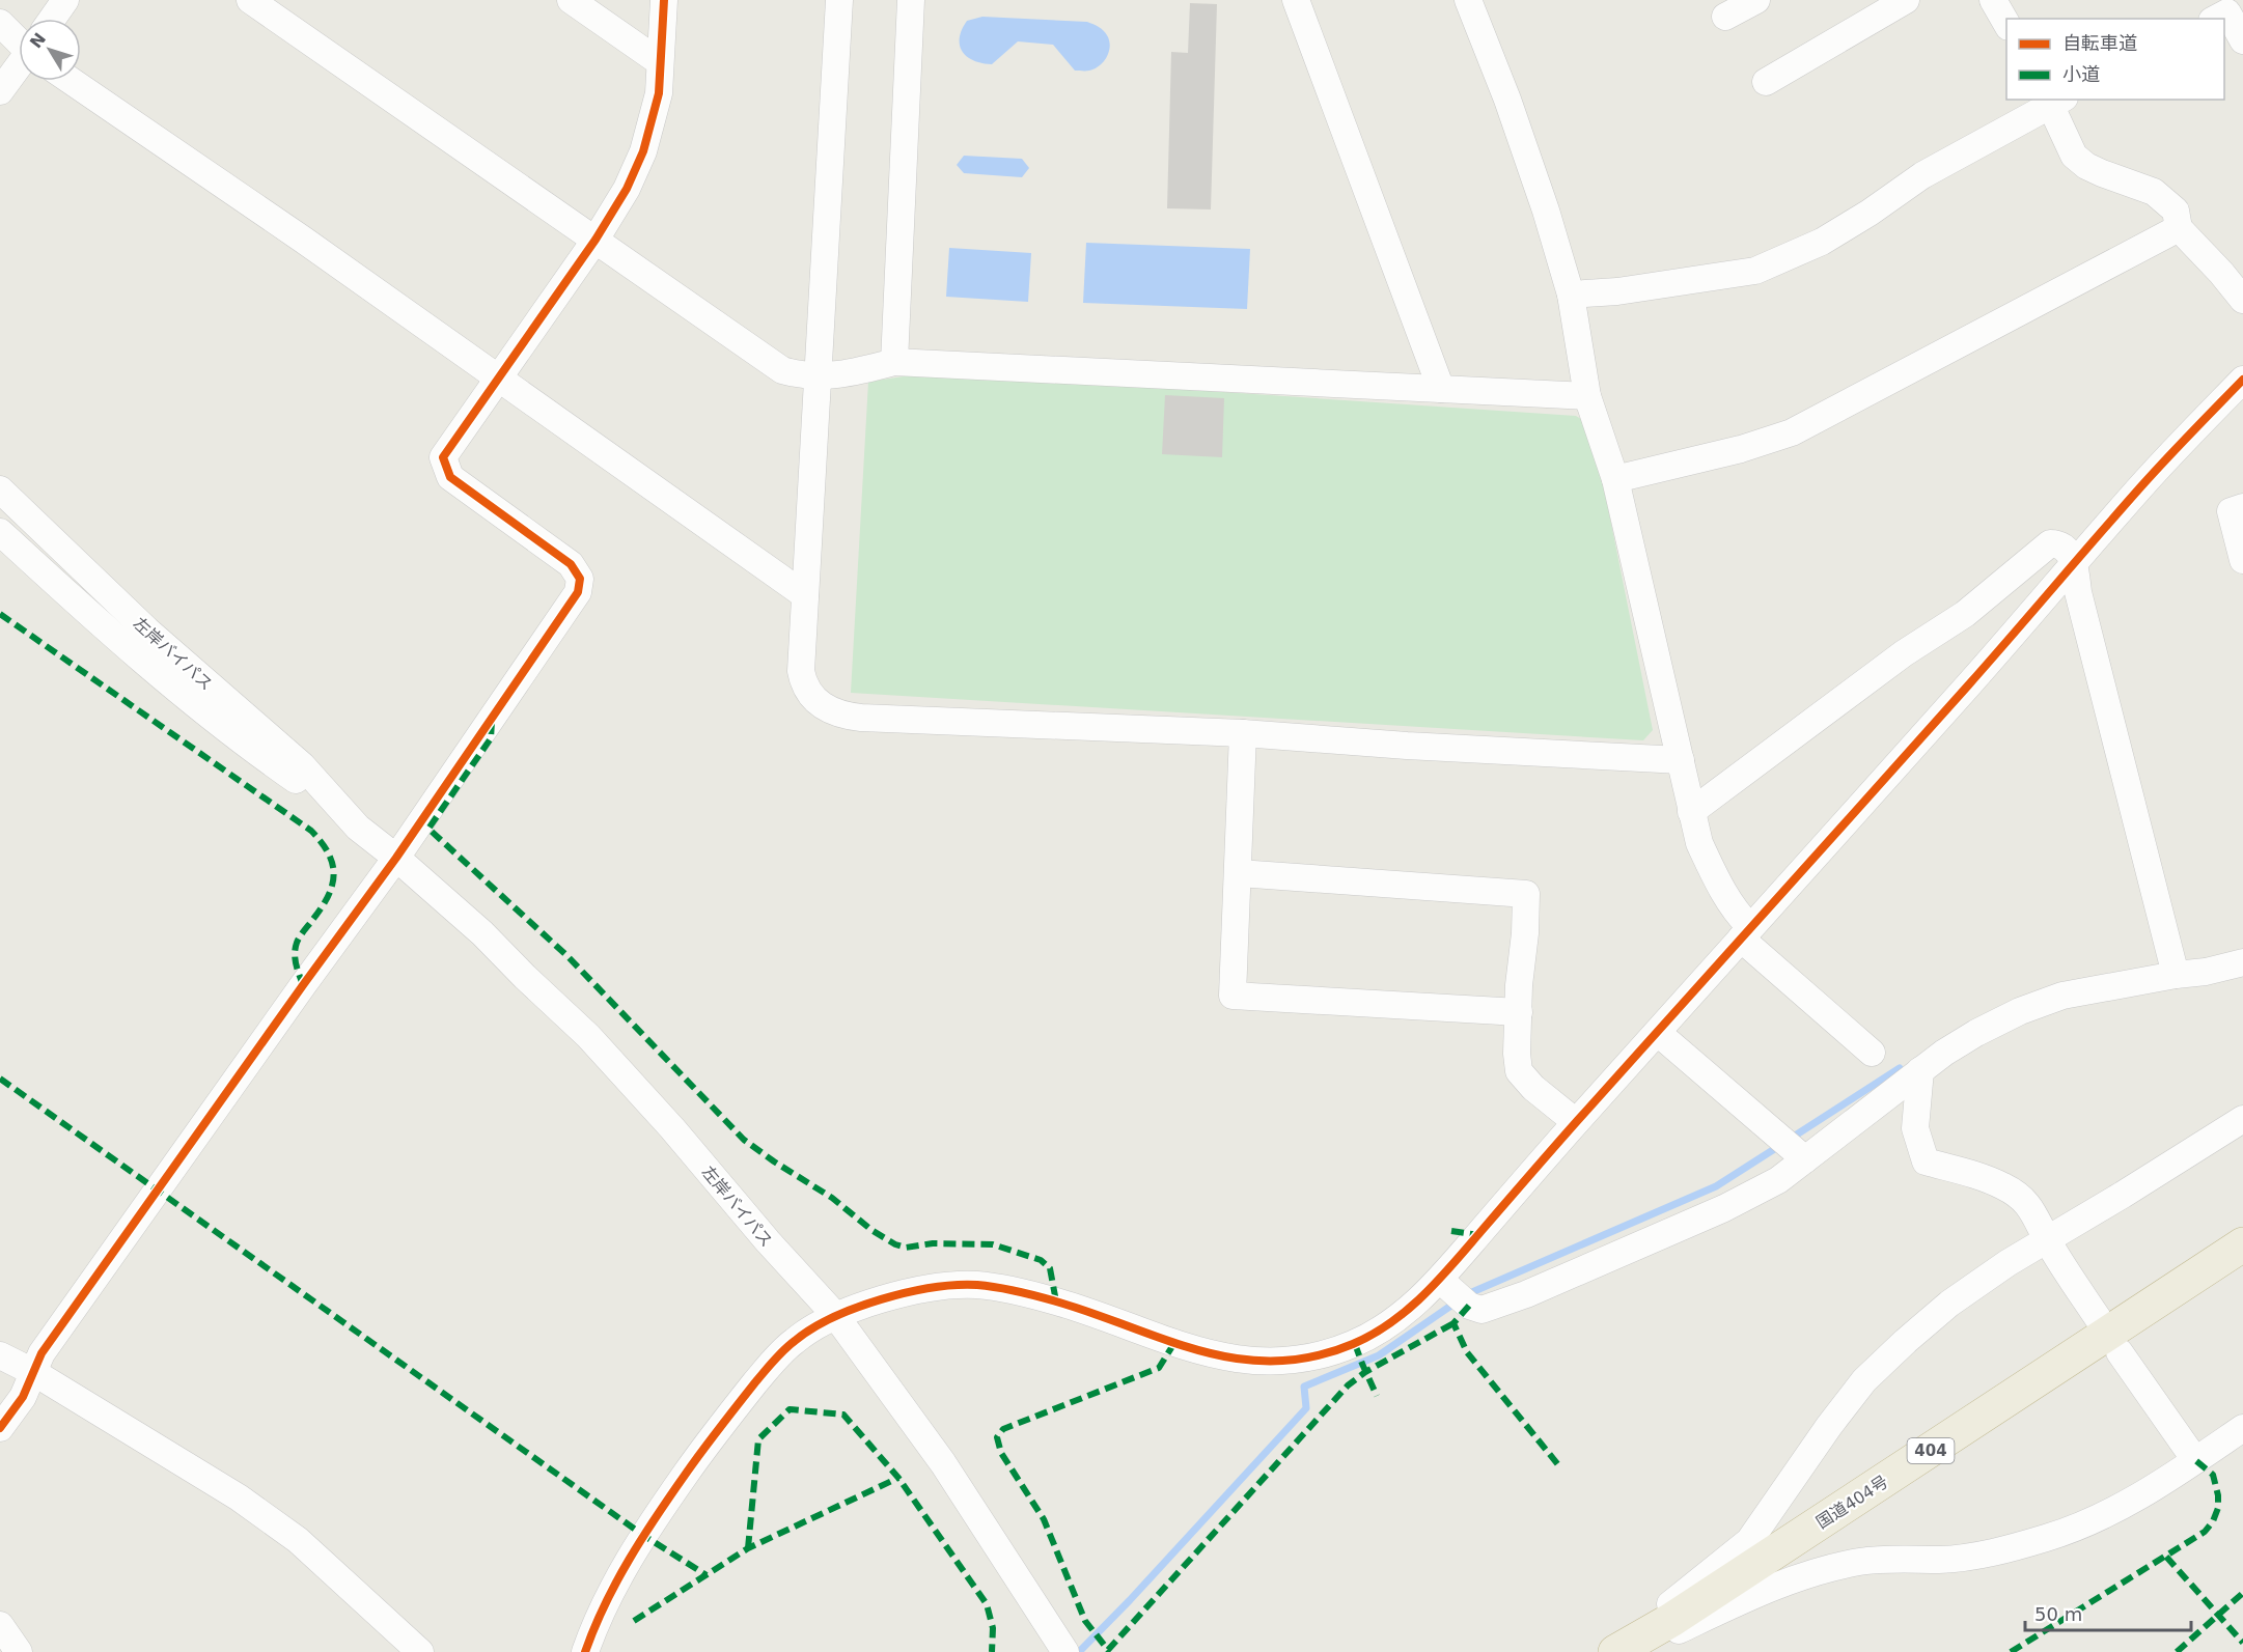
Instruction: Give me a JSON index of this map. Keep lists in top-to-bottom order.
{
  "streets": {
    "highway": ["404", "国道404号"],
    "street": ["左岸バイパス"]
  },
  "legend": ["自転車道", "小道"],
  "scale_bar": "50 m",
  "north": "top left"
}
